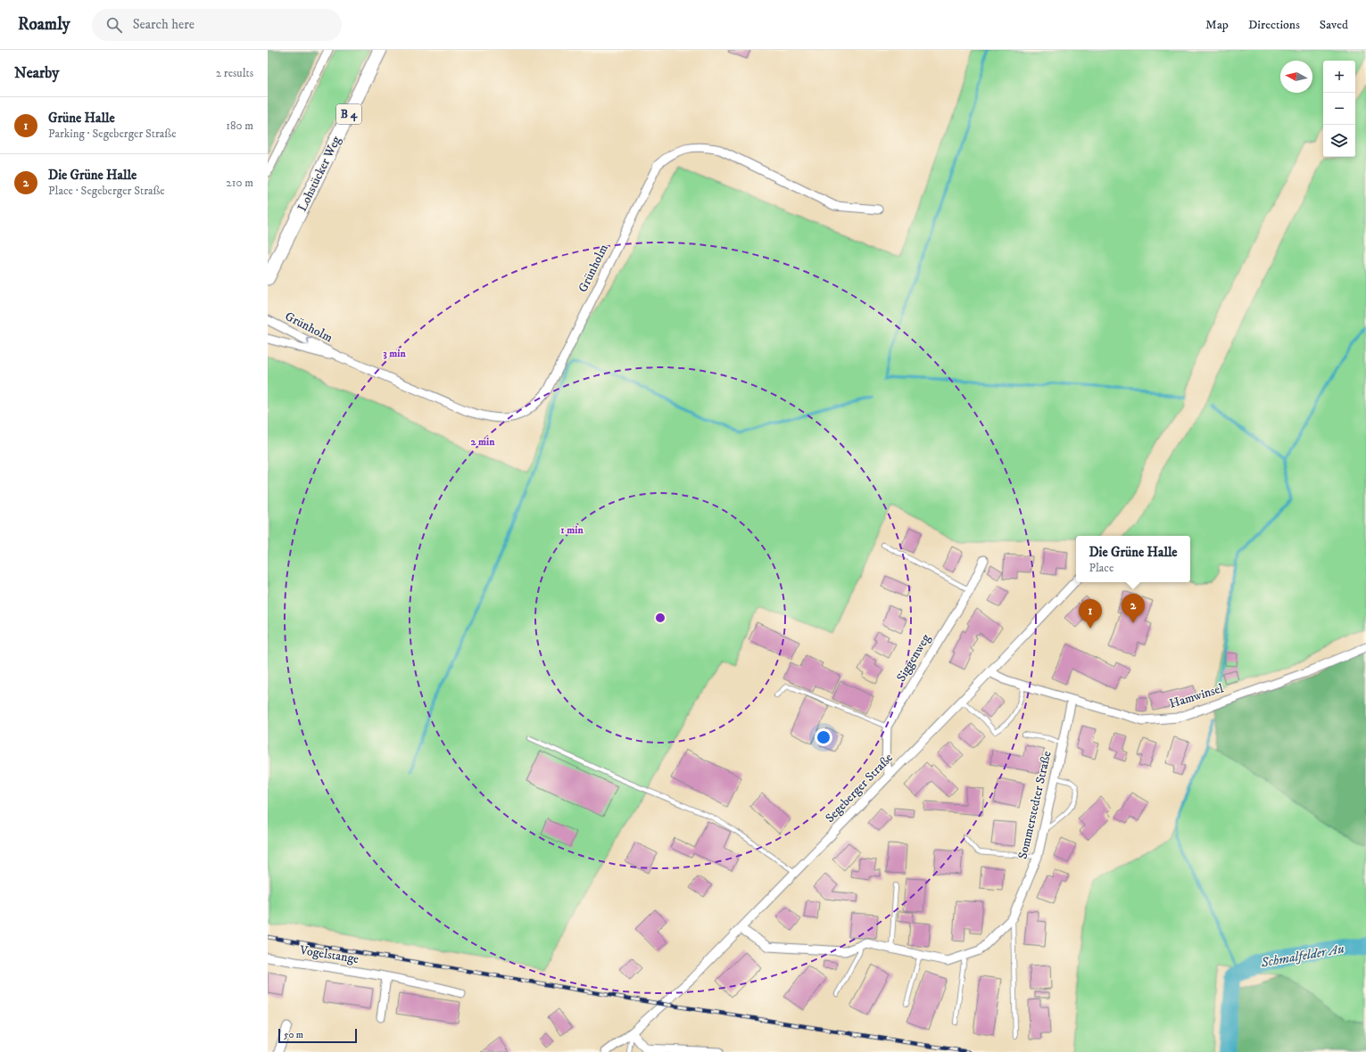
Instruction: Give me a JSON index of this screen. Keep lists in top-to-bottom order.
{
  "streets": {
    "main road": ["B 4", "Lohstücker Weg"],
    "street": [
      "Grünholm",
      "Siggenweg",
      "Hamwinsel",
      "Segeberger Straße",
      "Sommerstedter Straße",
      "Vogelstange"
    ]
  },
  "crossings": [
    ["Siggenweg", "Segeberger Straße"],
    ["Hamwinsel", "Segeberger Straße"],
    ["Hamwinsel", "Sommerstedter Straße"],
    ["Segeberger Straße", "Sommerstedter Straße"]
  ],
  "water": ["Schmalfelder Au"],
  "scale_bar": "50 m",
  "north": "left",
  "page": {
    "header": "Roamly",
    "search": "Search here",
    "nav": ["Map", "Directions", "Saved"],
    "heading": ["Nearby", "2 results"],
    "map_buttons": ["+", "−"],
    "list": [
      {
        "mark": "1",
        "name": "Grüne Halle",
        "note": "Parking · Segeberger Straße",
        "value": "180 m"
      },
      {
        "mark": "2",
        "name": "Die Grüne Halle",
        "note": "Place · Segeberger Straße",
        "value": "210 m"
      }
    ],
    "popup": ["Die Grüne Halle", "Place"],
    "pins": ["2", "1"],
    "scale": "50 m"
  },
  "rings": ["3 min", "2 min", "1 min"]
}
